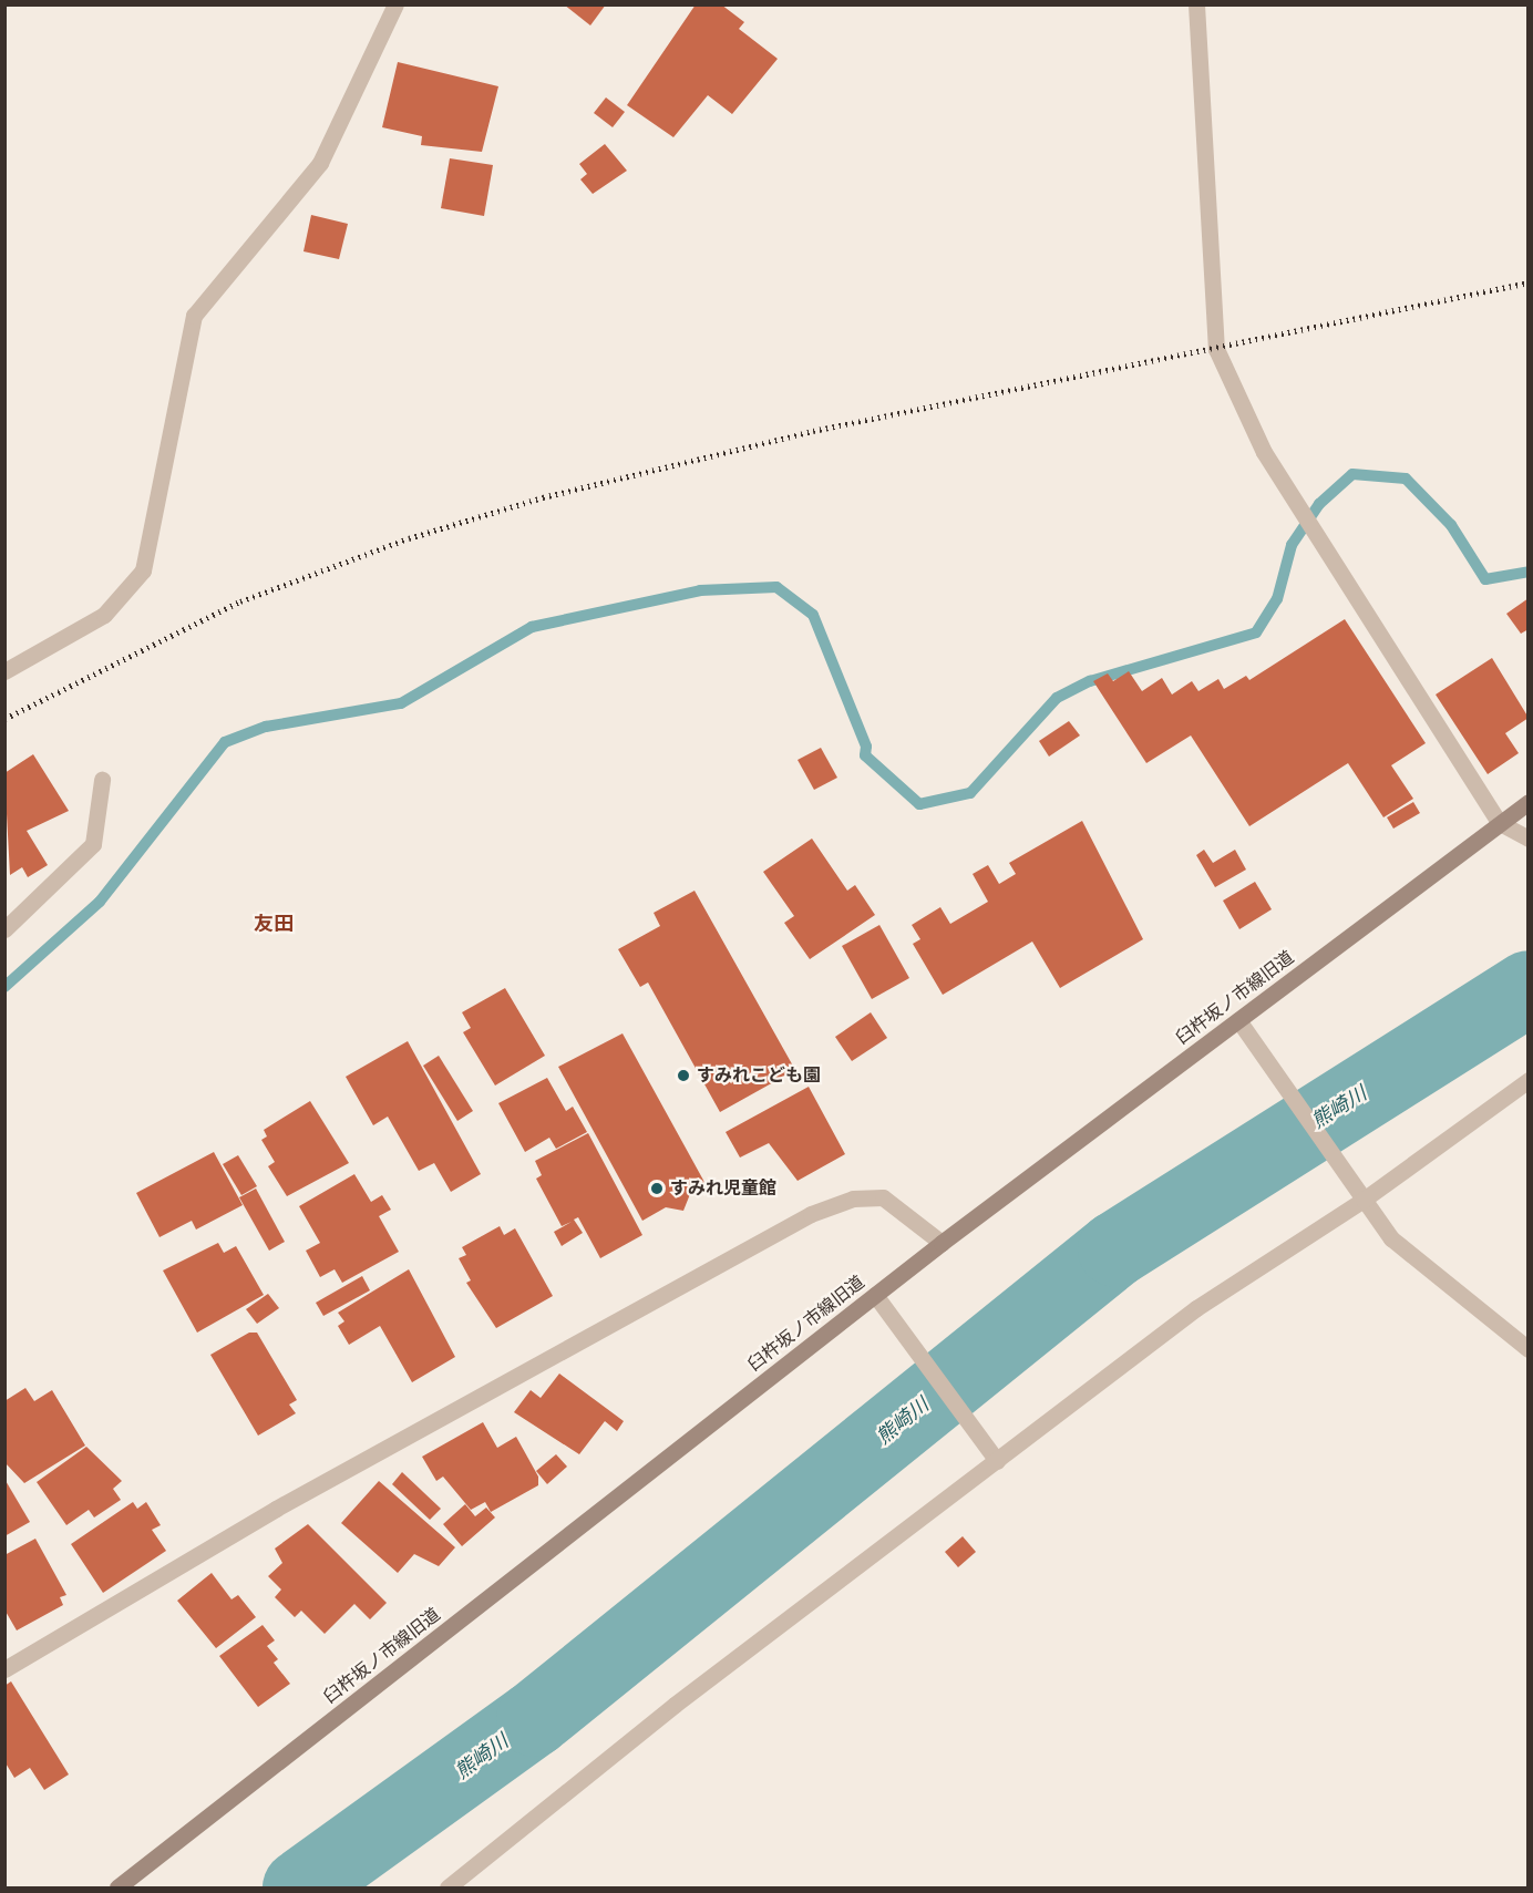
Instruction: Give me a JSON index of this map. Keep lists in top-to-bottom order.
{
  "streets": {
    "street": ["臼杵坂ノ市線旧道"]
  },
  "districts": ["友田"],
  "water": ["熊崎川"],
  "places": ["すみれこども園", "すみれ児童館"]
}
